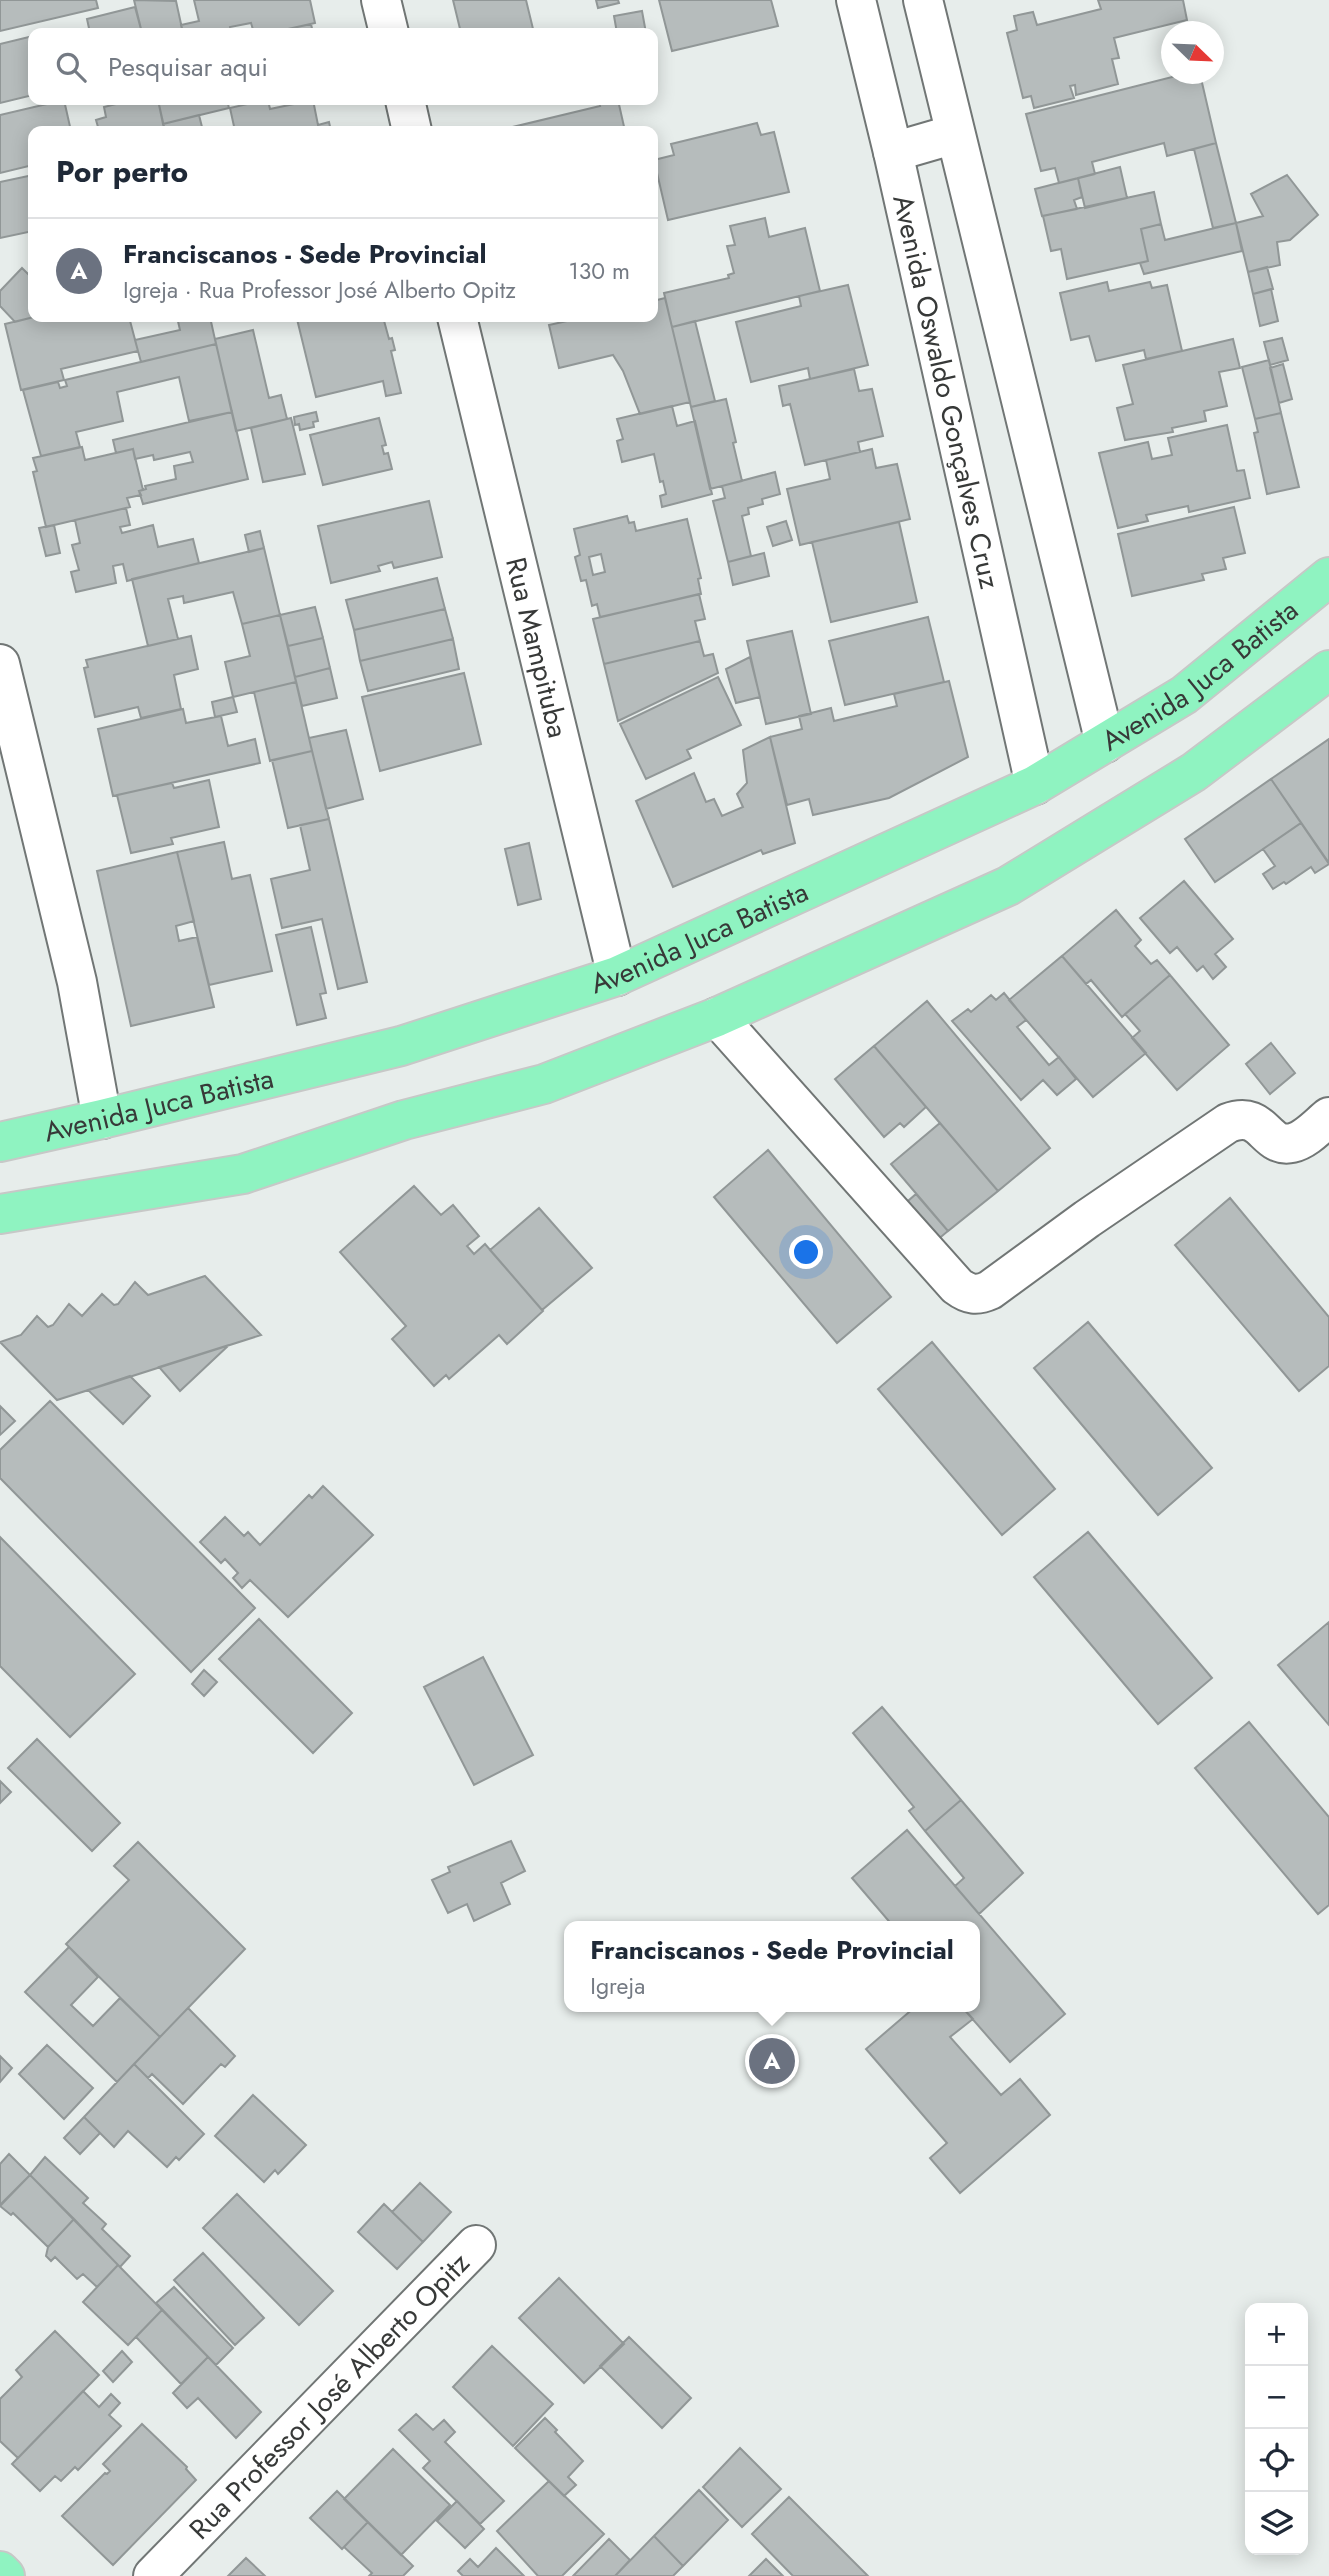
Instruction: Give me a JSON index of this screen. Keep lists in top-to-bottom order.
{
  "streets": {
    "main road": ["Avenida Juca Batista"],
    "street": ["Avenida Oswaldo Gonçalves Cruz", "Rua Mampituba", "Rua Professor José Alberto Opitz"]
  },
  "crossings": [
    ["Avenida Oswaldo Gonçalves Cruz", "Avenida Juca Batista"],
    ["Rua Mampituba", "Avenida Juca Batista"]
  ],
  "north": "bottom right",
  "page": {
    "search": "Pesquisar aqui",
    "heading": "Por perto",
    "list": [
      {
        "mark": "A",
        "name": "Franciscanos - Sede Provincial",
        "note": "Igreja · Rua Professor José Alberto Opitz",
        "value": "130 m"
      }
    ],
    "popup": ["Franciscanos - Sede Provincial", "Igreja"],
    "pins": "A",
    "map_buttons": ["+", "−"]
  }
}
